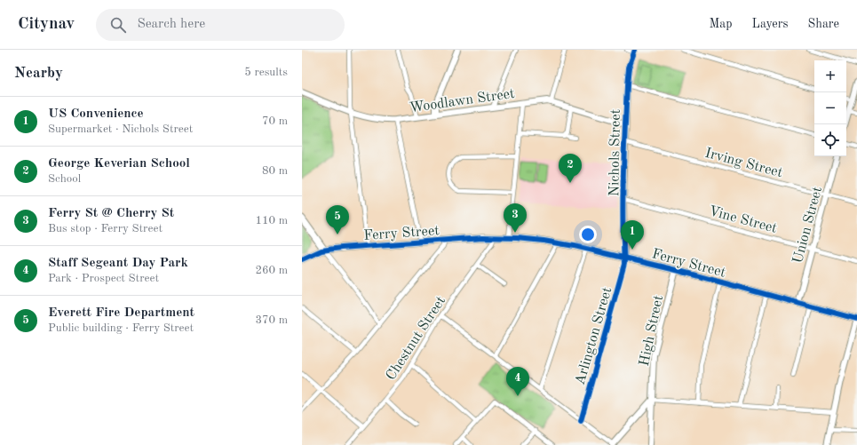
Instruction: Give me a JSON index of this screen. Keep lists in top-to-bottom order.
{
  "streets": {
    "main road": ["Ferry Street"],
    "street": [
      "Woodlawn Street",
      "Nichols Street",
      "Irving Street",
      "Vine Street",
      "Union Street",
      "High Street",
      "Arlington Street",
      "Chestnut Street"
    ]
  },
  "crossings": [
    ["Woodlawn Street", "Nichols Street"],
    ["Nichols Street", "Irving Street"],
    ["Nichols Street", "Vine Street"],
    ["Nichols Street", "Ferry Street"],
    ["Nichols Street", "Arlington Street"],
    ["Irving Street", "Union Street"],
    ["Vine Street", "Union Street"],
    ["Union Street", "Ferry Street"],
    ["Ferry Street", "High Street"],
    ["Ferry Street", "Arlington Street"],
    ["Ferry Street", "Chestnut Street"]
  ],
  "page": {
    "header": "Citynav",
    "search": "Search here",
    "nav": ["Map", "Layers", "Share"],
    "heading": ["Nearby", "5 results"],
    "map_buttons": ["+", "−"],
    "list": [
      {
        "mark": "1",
        "name": "US Convenience",
        "note": "Supermarket · Nichols Street",
        "value": "70 m"
      },
      {
        "mark": "2",
        "name": "George Keverian School",
        "note": "School",
        "value": "80 m"
      },
      {
        "mark": "3",
        "name": "Ferry St @ Cherry St",
        "note": "Bus stop · Ferry Street",
        "value": "110 m"
      },
      {
        "mark": "4",
        "name": "Staff Segeant Day Park",
        "note": "Park · Prospect Street",
        "value": "260 m"
      },
      {
        "mark": "5",
        "name": "Everett Fire Department",
        "note": "Public building · Ferry Street",
        "value": "370 m"
      }
    ],
    "pins": [
      "2",
      "3",
      "5",
      "1",
      "4"
    ]
  }
}
